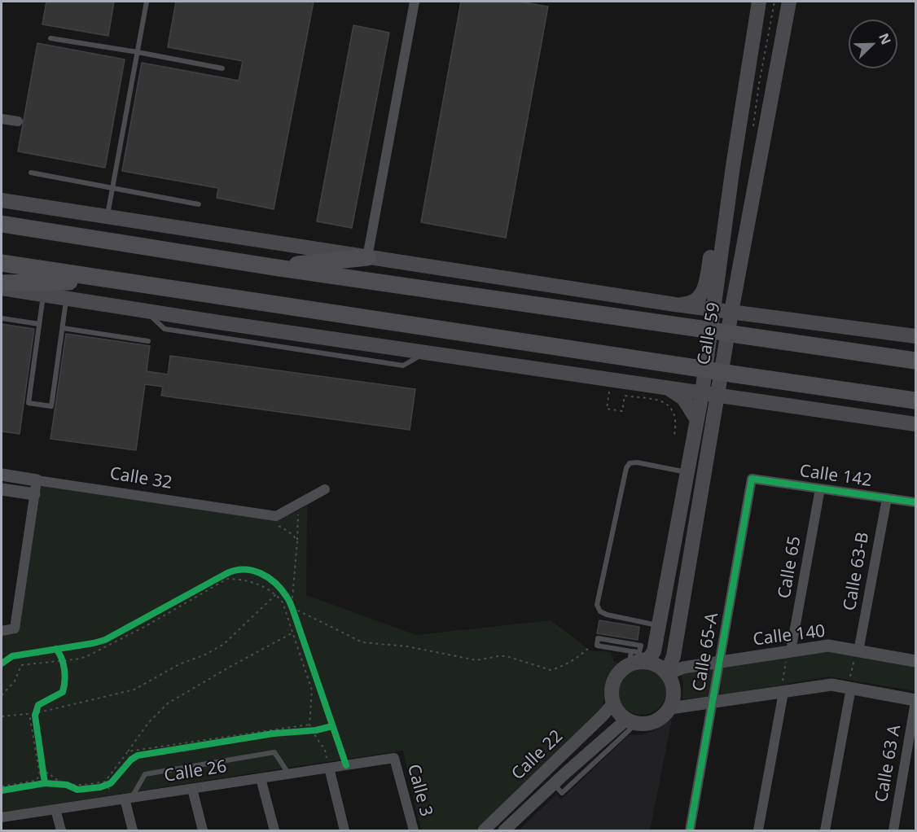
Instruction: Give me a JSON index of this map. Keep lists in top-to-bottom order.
{
  "streets": {
    "main road": ["Calle 59"],
    "street": [
      "Calle 142",
      "Calle 32",
      "Calle 65",
      "Calle 63-B",
      "Calle 140",
      "Calle 65-A",
      "Calle 22",
      "Calle 63 A",
      "Calle 26",
      "Calle 3"
    ]
  },
  "crossings": [
    ["Calle 59", "Calle 140"],
    ["Calle 59", "Calle 22"],
    ["Calle 142", "Calle 65"],
    ["Calle 142", "Calle 63-B"],
    ["Calle 142", "Calle 65-A"],
    ["Calle 65", "Calle 140"],
    ["Calle 63-B", "Calle 140"],
    ["Calle 140", "Calle 65-A"],
    ["Calle 140", "Calle 22"],
    ["Calle 26", "Calle 3"]
  ],
  "north": "top right"
}
